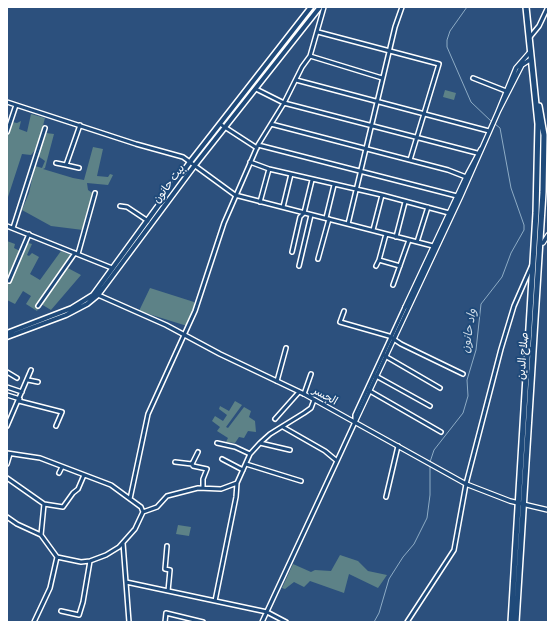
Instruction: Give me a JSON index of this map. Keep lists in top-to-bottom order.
{
  "streets": {
    "highway": ["صلاح الدين"],
    "main road": ["بيت حانون"],
    "street": ["الجسر"]
  },
  "crossings": [
    ["بيت حانون", "الجسر"],
    ["صلاح الدين", "الجسر"]
  ],
  "water": ["واد حانون"]
}
